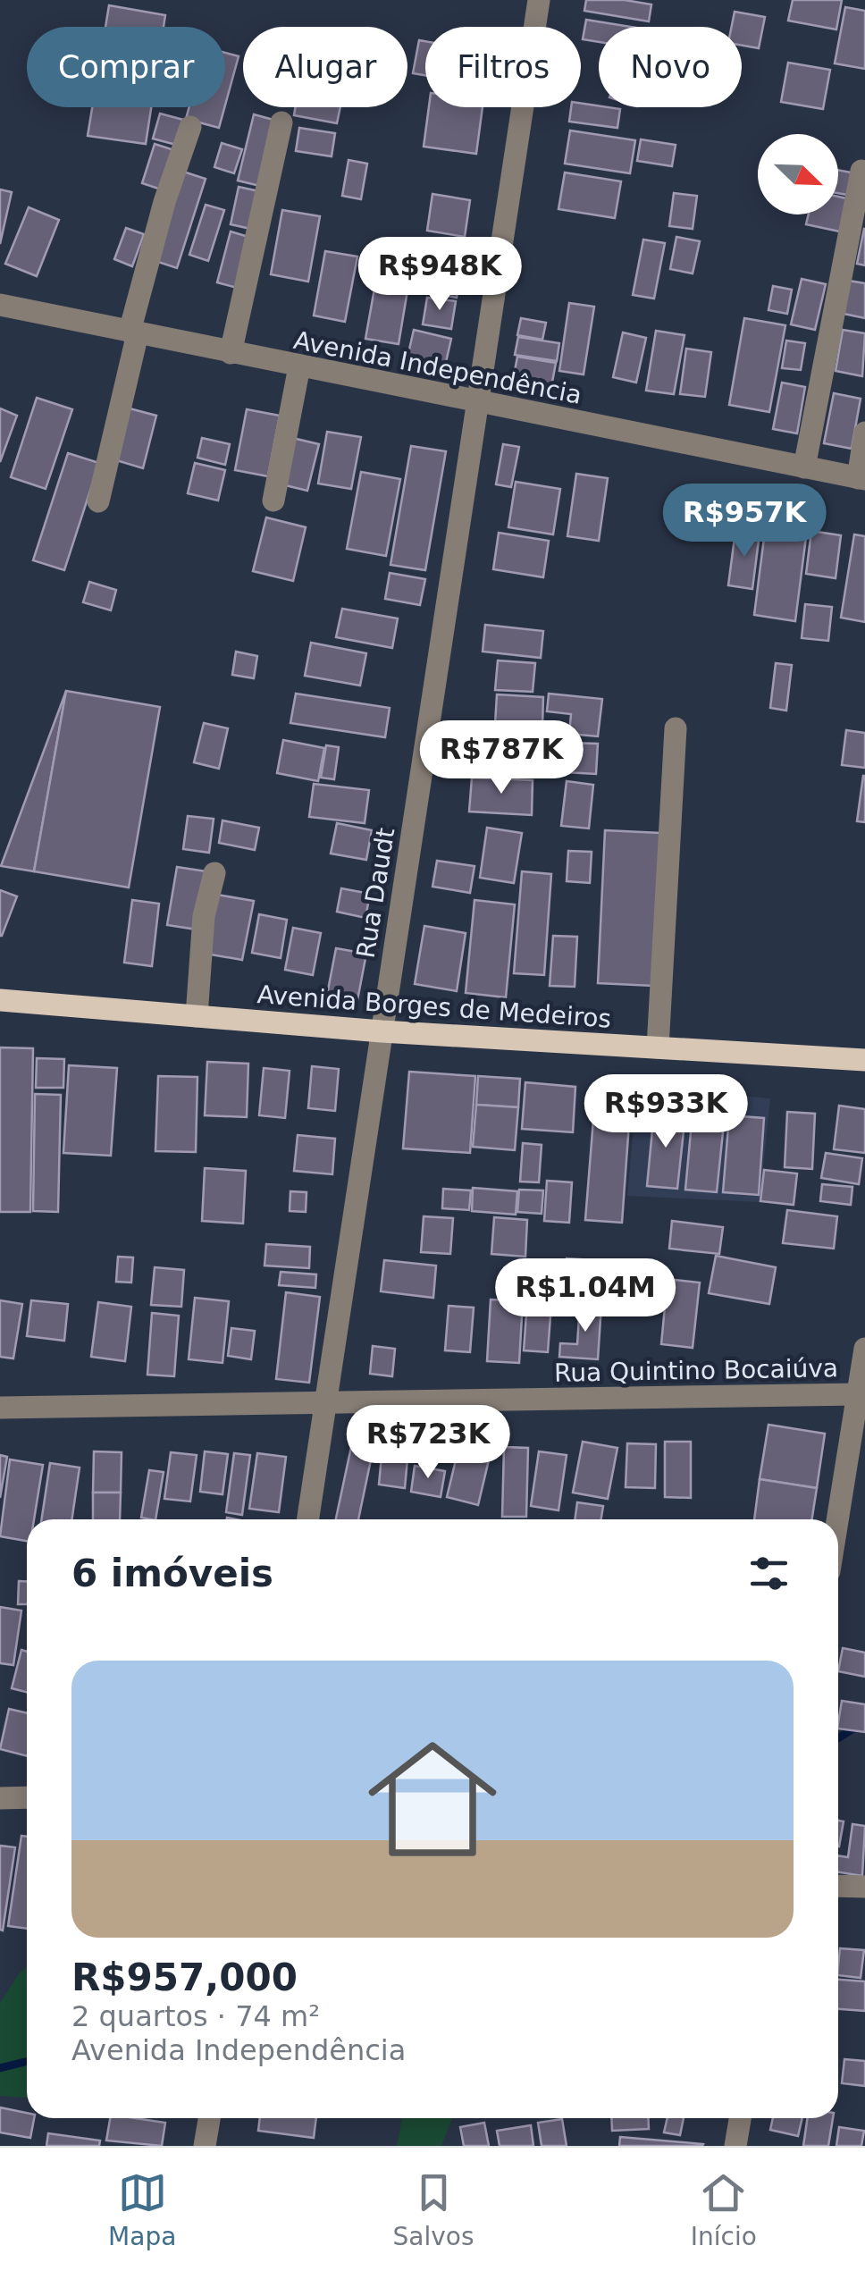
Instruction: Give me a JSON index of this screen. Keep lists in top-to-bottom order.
{
  "streets": {
    "main road": ["Avenida Borges de Medeiros"],
    "street": ["Avenida Independência", "Rua Daudt", "Rua Quintino Bocaiúva"]
  },
  "crossings": [
    ["Avenida Independência", "Rua Daudt"],
    ["Rua Daudt", "Avenida Borges de Medeiros"],
    ["Rua Daudt", "Rua Quintino Bocaiúva"]
  ],
  "north": "bottom right",
  "page": {
    "chip": [
      "Comprar",
      "Alugar",
      "Filtros",
      "Novo"
    ],
    "price": [
      "R$948K",
      "R$957K",
      "R$787K",
      "R$933K",
      "R$1.04M",
      "R$723K"
    ],
    "heading": "6 imóveis",
    "list": [
      {
        "name": "R$957,000",
        "note": "2 quartos · 74 m² · Avenida Independência"
      }
    ],
    "tabs": ["Mapa", "Salvos", "Início"]
  }
}
